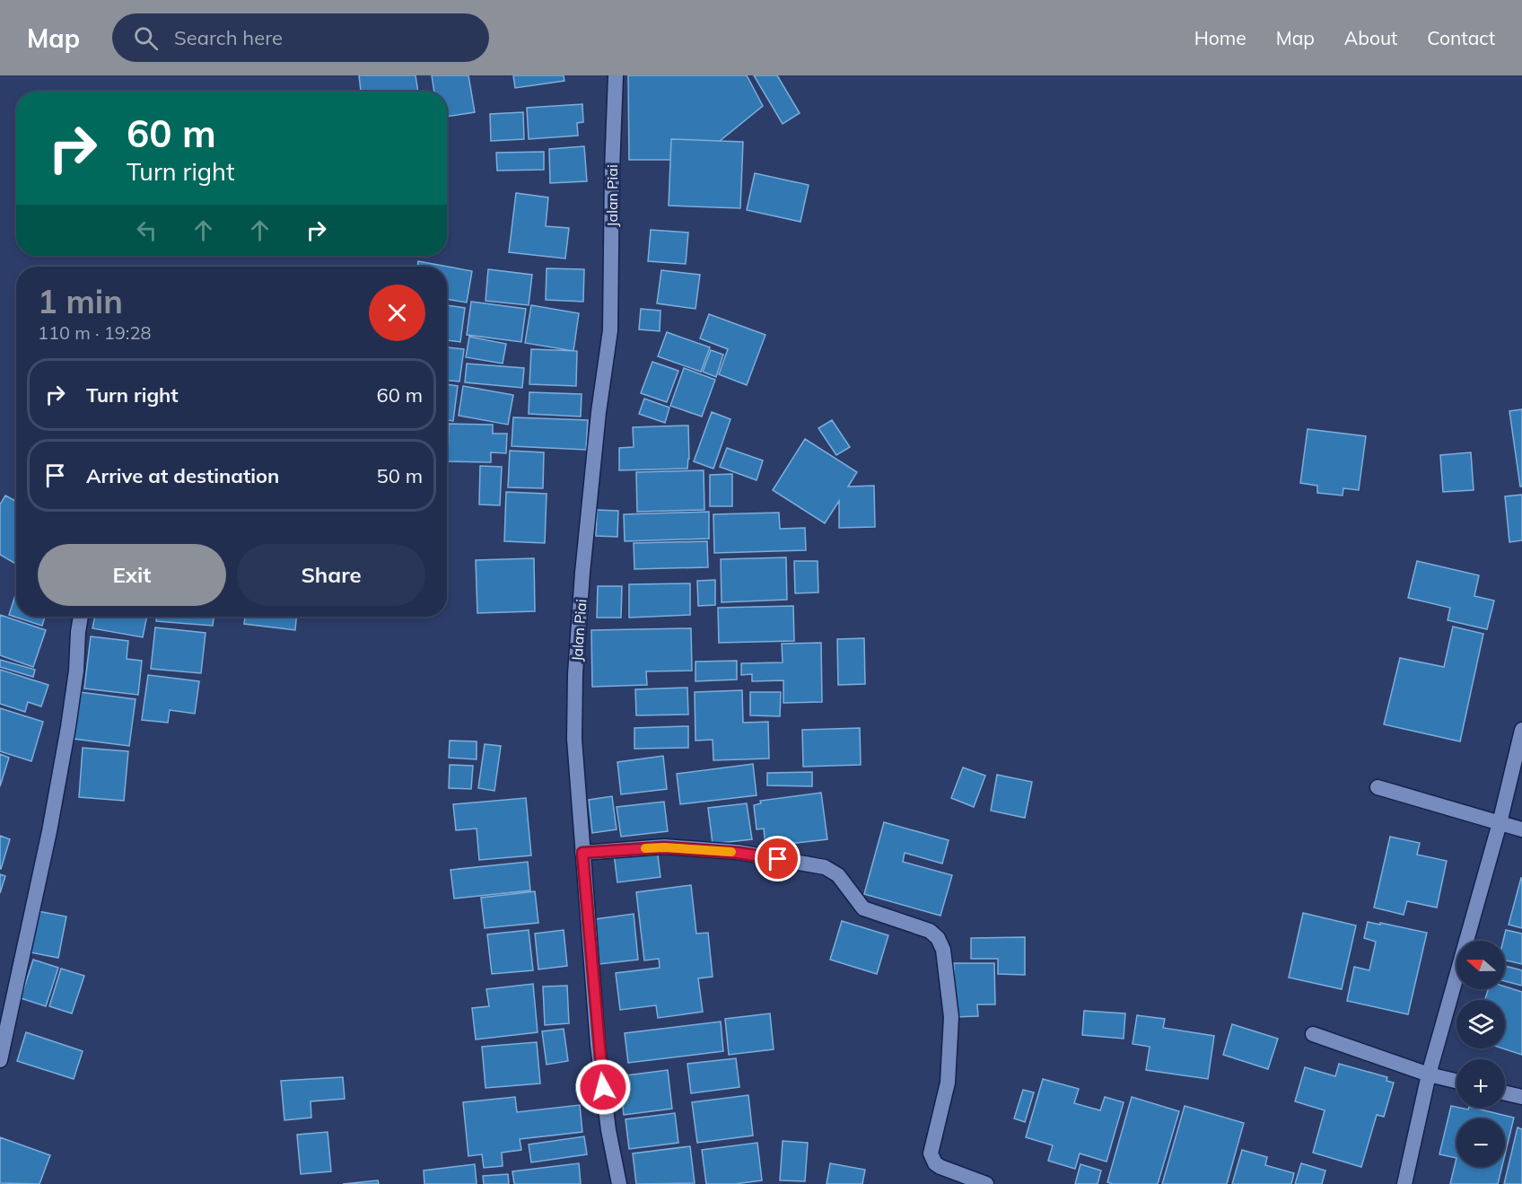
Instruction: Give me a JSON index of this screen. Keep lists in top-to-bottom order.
{
  "streets": {
    "street": ["Jalan Piai"]
  },
  "north": "left",
  "page": {
    "header": "Map",
    "search": "Search here",
    "nav": [
      "Home",
      "Map",
      "About",
      "Contact"
    ],
    "turn": ["60 m", "Turn right"],
    "heading": ["1 min", "110 m · 19:28"],
    "list": [
      {
        "name": "Turn right",
        "value": "60 m"
      },
      {
        "name": "Arrive at destination",
        "value": "50 m"
      }
    ],
    "buttons": ["Exit", "Share"],
    "map_buttons": ["+", "−"]
  }
}
